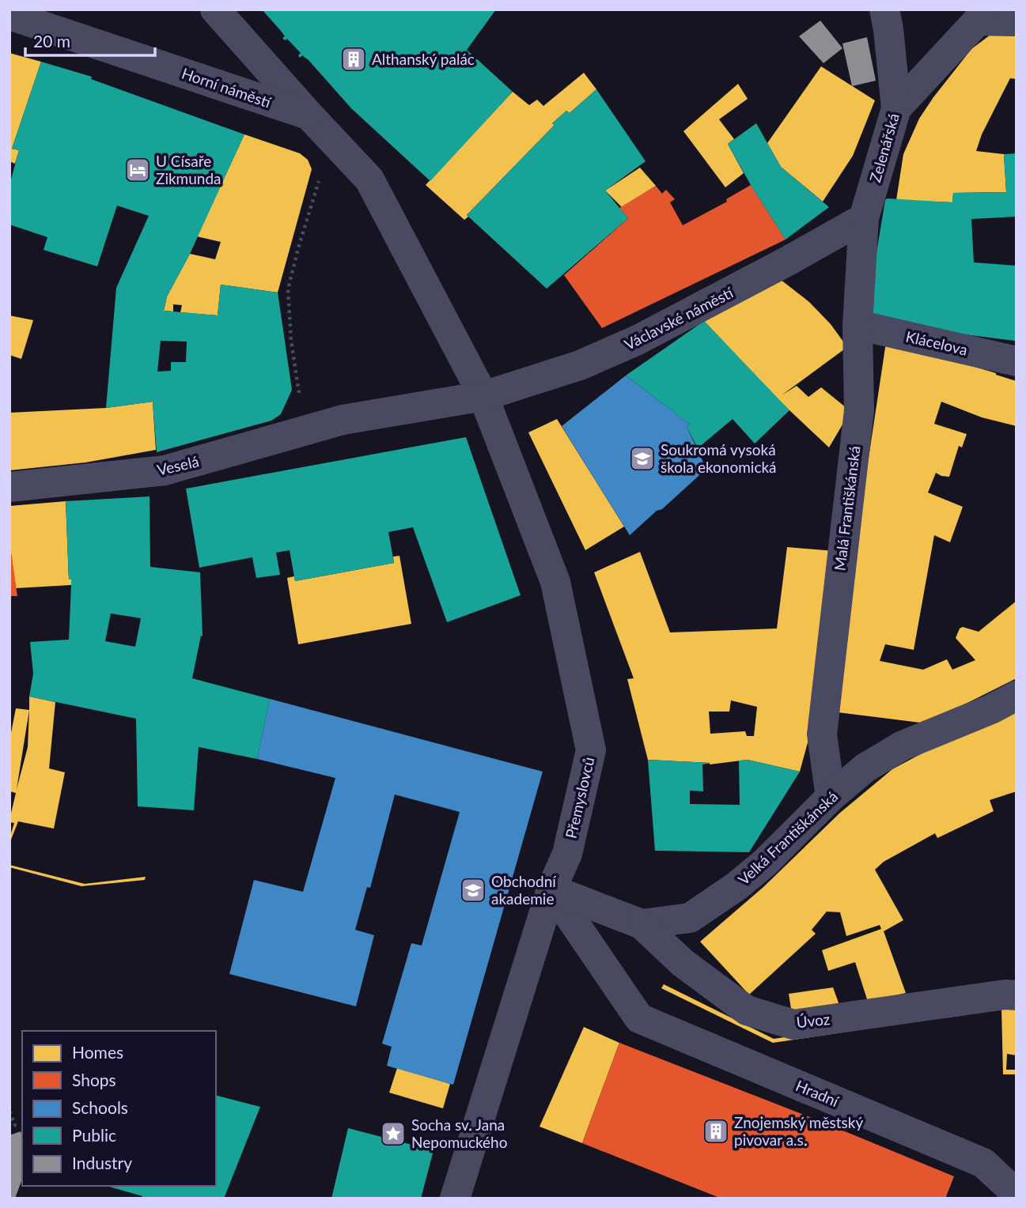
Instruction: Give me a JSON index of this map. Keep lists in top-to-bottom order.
{
  "streets": {
    "street": [
      "Horní náměstí",
      "Zelenářská",
      "Václavské náměstí",
      "Klácelova",
      "Veselá",
      "Malá Františkánská",
      "Přemyslovců",
      "Velká Františkánská",
      "Úvoz",
      "Hradní"
    ]
  },
  "crossings": [
    ["Zelenářská", "Václavské náměstí"],
    ["Zelenářská", "Malá Františkánská"],
    ["Václavské náměstí", "Veselá"],
    ["Václavské náměstí", "Malá Františkánská"],
    ["Václavské náměstí", "Přemyslovců"],
    ["Klácelova", "Malá Františkánská"],
    ["Malá Františkánská", "Velká Františkánská"],
    ["Přemyslovců", "Velká Františkánská"],
    ["Přemyslovců", "Hradní"],
    ["Velká Františkánská", "Úvoz"],
    ["Velká Františkánská", "Hradní"]
  ],
  "places": {
    "building": ["Althanský palác", "Znojemský městský pivovar a.s."],
    "hotel": ["U Císaře Zikmunda"],
    "school or university": ["Soukromá vysoká škola ekonomická", "Obchodní akademie"],
    "place": ["Socha sv. Jana Nepomuckého"]
  },
  "legend": [
    "Homes",
    "Shops",
    "Schools",
    "Public",
    "Industry"
  ],
  "scale_bar": "20 m"
}
